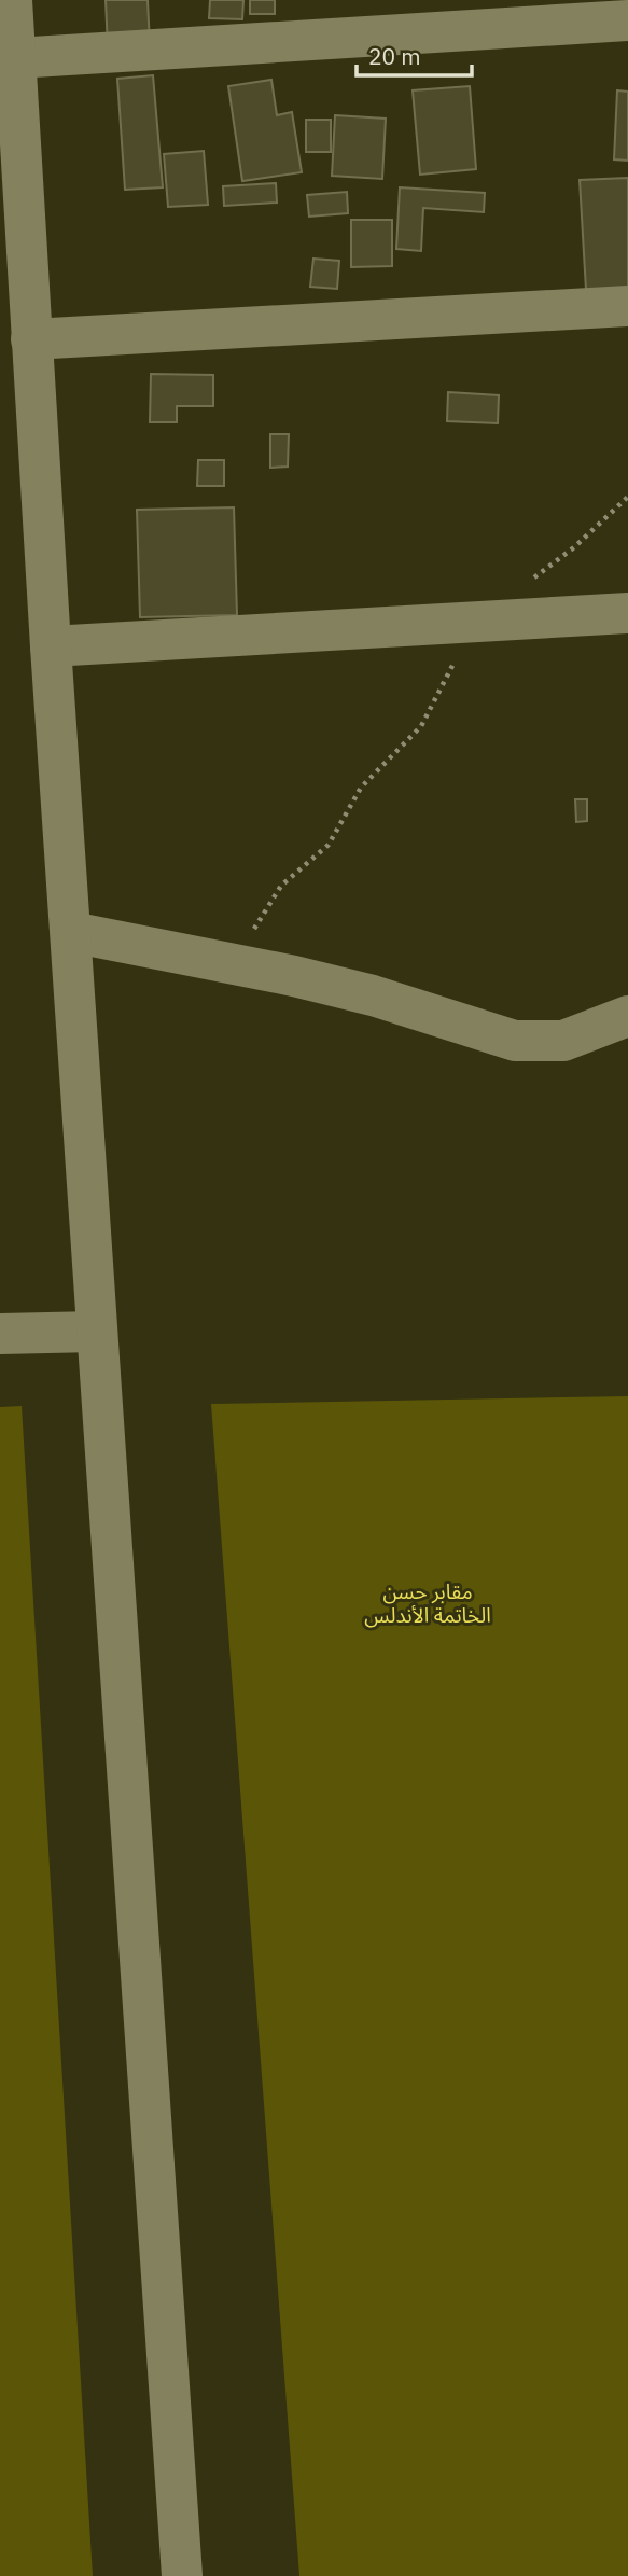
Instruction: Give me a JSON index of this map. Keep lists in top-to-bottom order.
{
  "parks": ["مقابر حسن الخاتمة الأندلس"],
  "scale_bar": "20 m"
}
